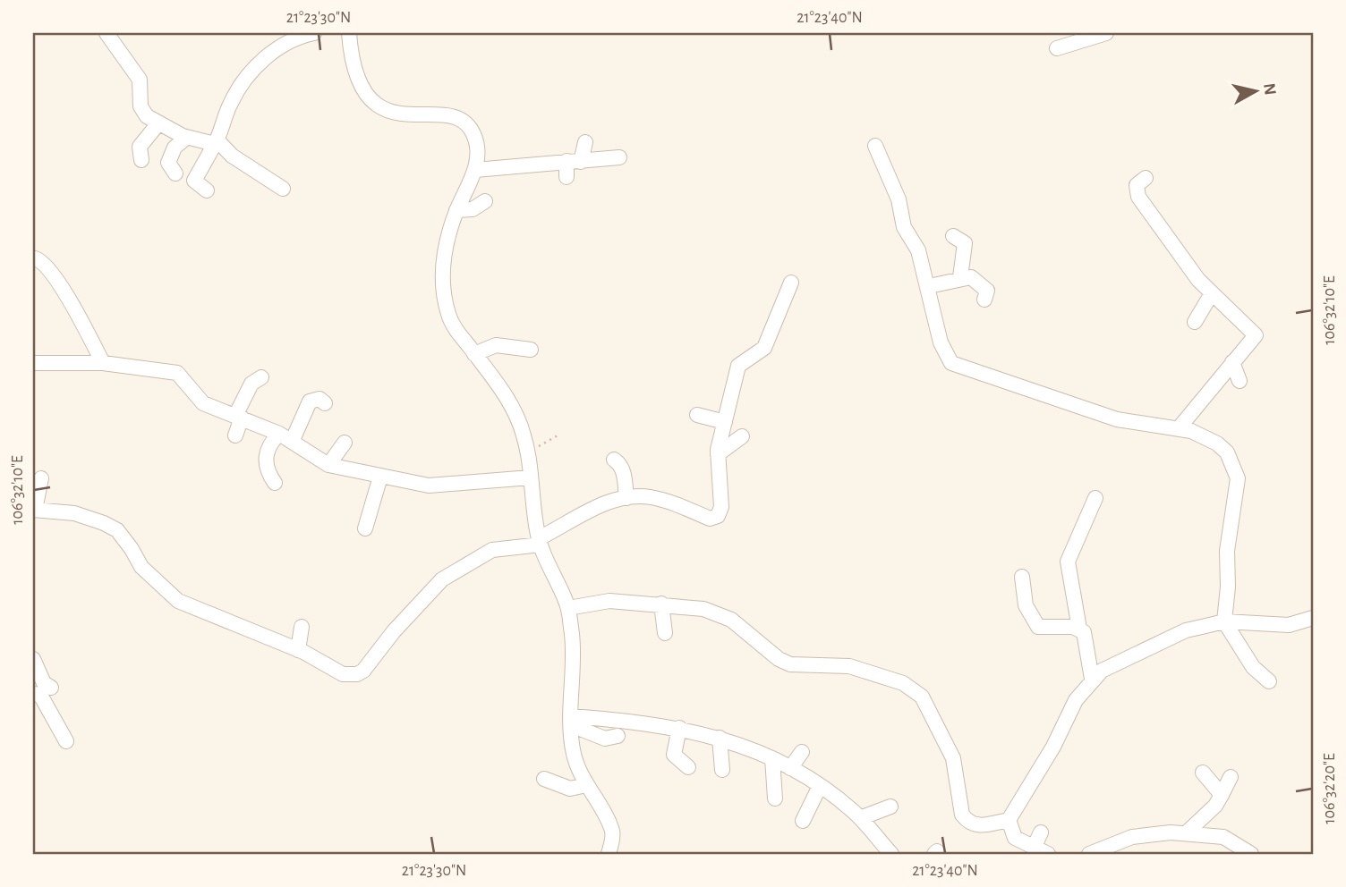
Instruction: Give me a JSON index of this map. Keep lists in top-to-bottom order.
{
  "north": "right",
  "coordinates": [
    "21°23'30\"N",
    "21°23'40\"N",
    "106°32'10\"E",
    "106°32'20\"E"
  ]
}
